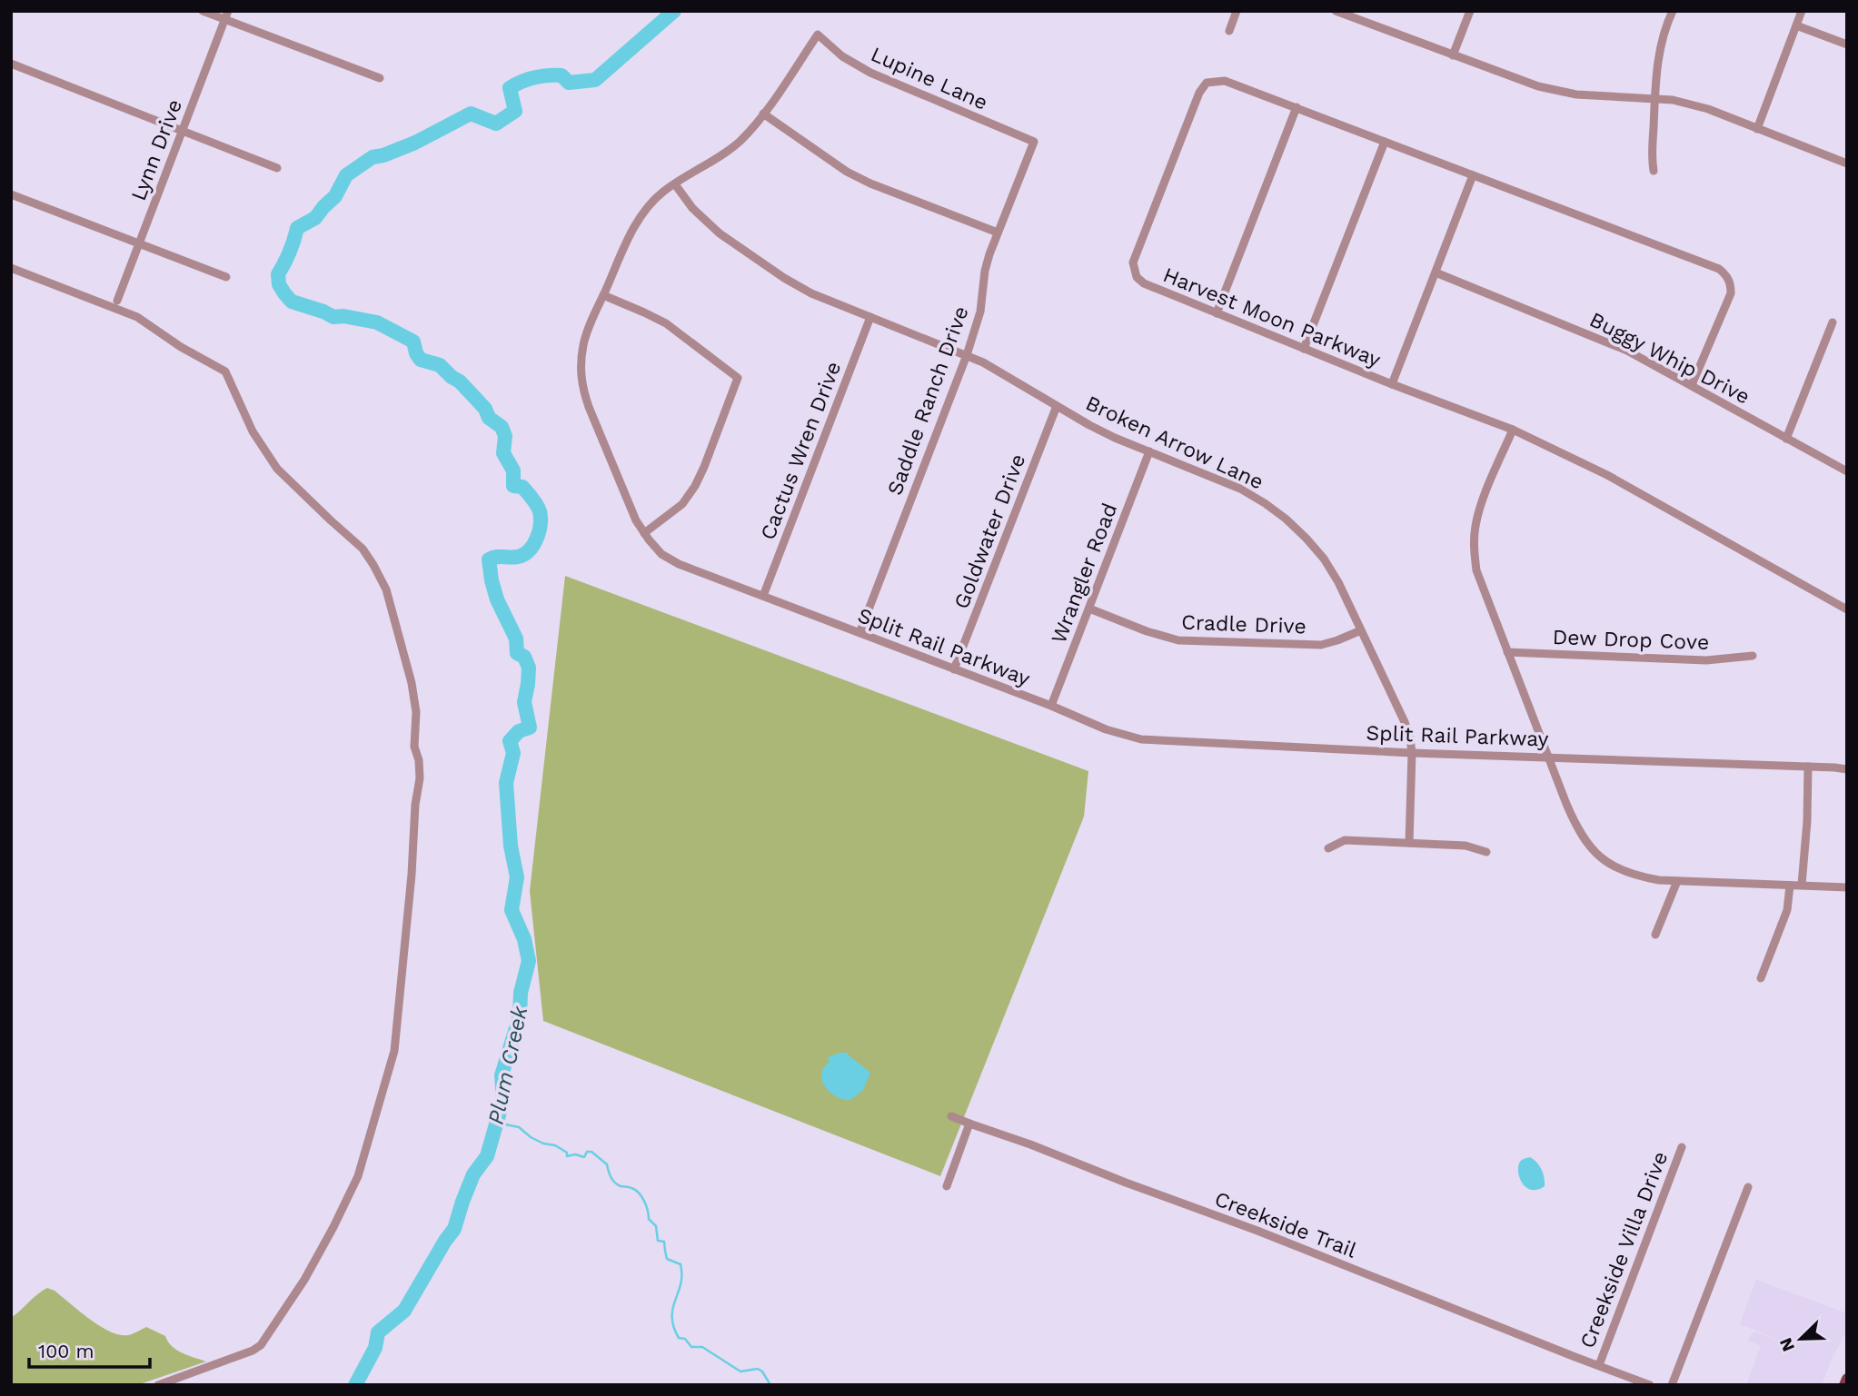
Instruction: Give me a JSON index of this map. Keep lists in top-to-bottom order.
{
  "streets": {
    "street": [
      "Lupine Lane",
      "Lynn Drive",
      "Harvest Moon Parkway",
      "Buggy Whip Drive",
      "Saddle Ranch Drive",
      "Broken Arrow Lane",
      "Cactus Wren Drive",
      "Goldwater Drive",
      "Wrangler Road",
      "Cradle Drive",
      "Dew Drop Cove",
      "Split Rail Parkway",
      "Creekside Trail",
      "Creekside Villa Drive"
    ]
  },
  "crossings": [
    ["Lupine Lane", "Saddle Ranch Drive"],
    ["Lupine Lane", "Split Rail Parkway"],
    ["Harvest Moon Parkway", "Buggy Whip Drive"],
    ["Saddle Ranch Drive", "Broken Arrow Lane"],
    ["Saddle Ranch Drive", "Split Rail Parkway"],
    ["Broken Arrow Lane", "Cactus Wren Drive"],
    ["Broken Arrow Lane", "Goldwater Drive"],
    ["Broken Arrow Lane", "Wrangler Road"],
    ["Broken Arrow Lane", "Cradle Drive"],
    ["Broken Arrow Lane", "Split Rail Parkway"],
    ["Cactus Wren Drive", "Split Rail Parkway"],
    ["Goldwater Drive", "Split Rail Parkway"],
    ["Wrangler Road", "Cradle Drive"],
    ["Wrangler Road", "Split Rail Parkway"],
    ["Creekside Trail", "Creekside Villa Drive"]
  ],
  "water": ["Plum Creek"],
  "scale_bar": "100 m",
  "north": "bottom left"
}
